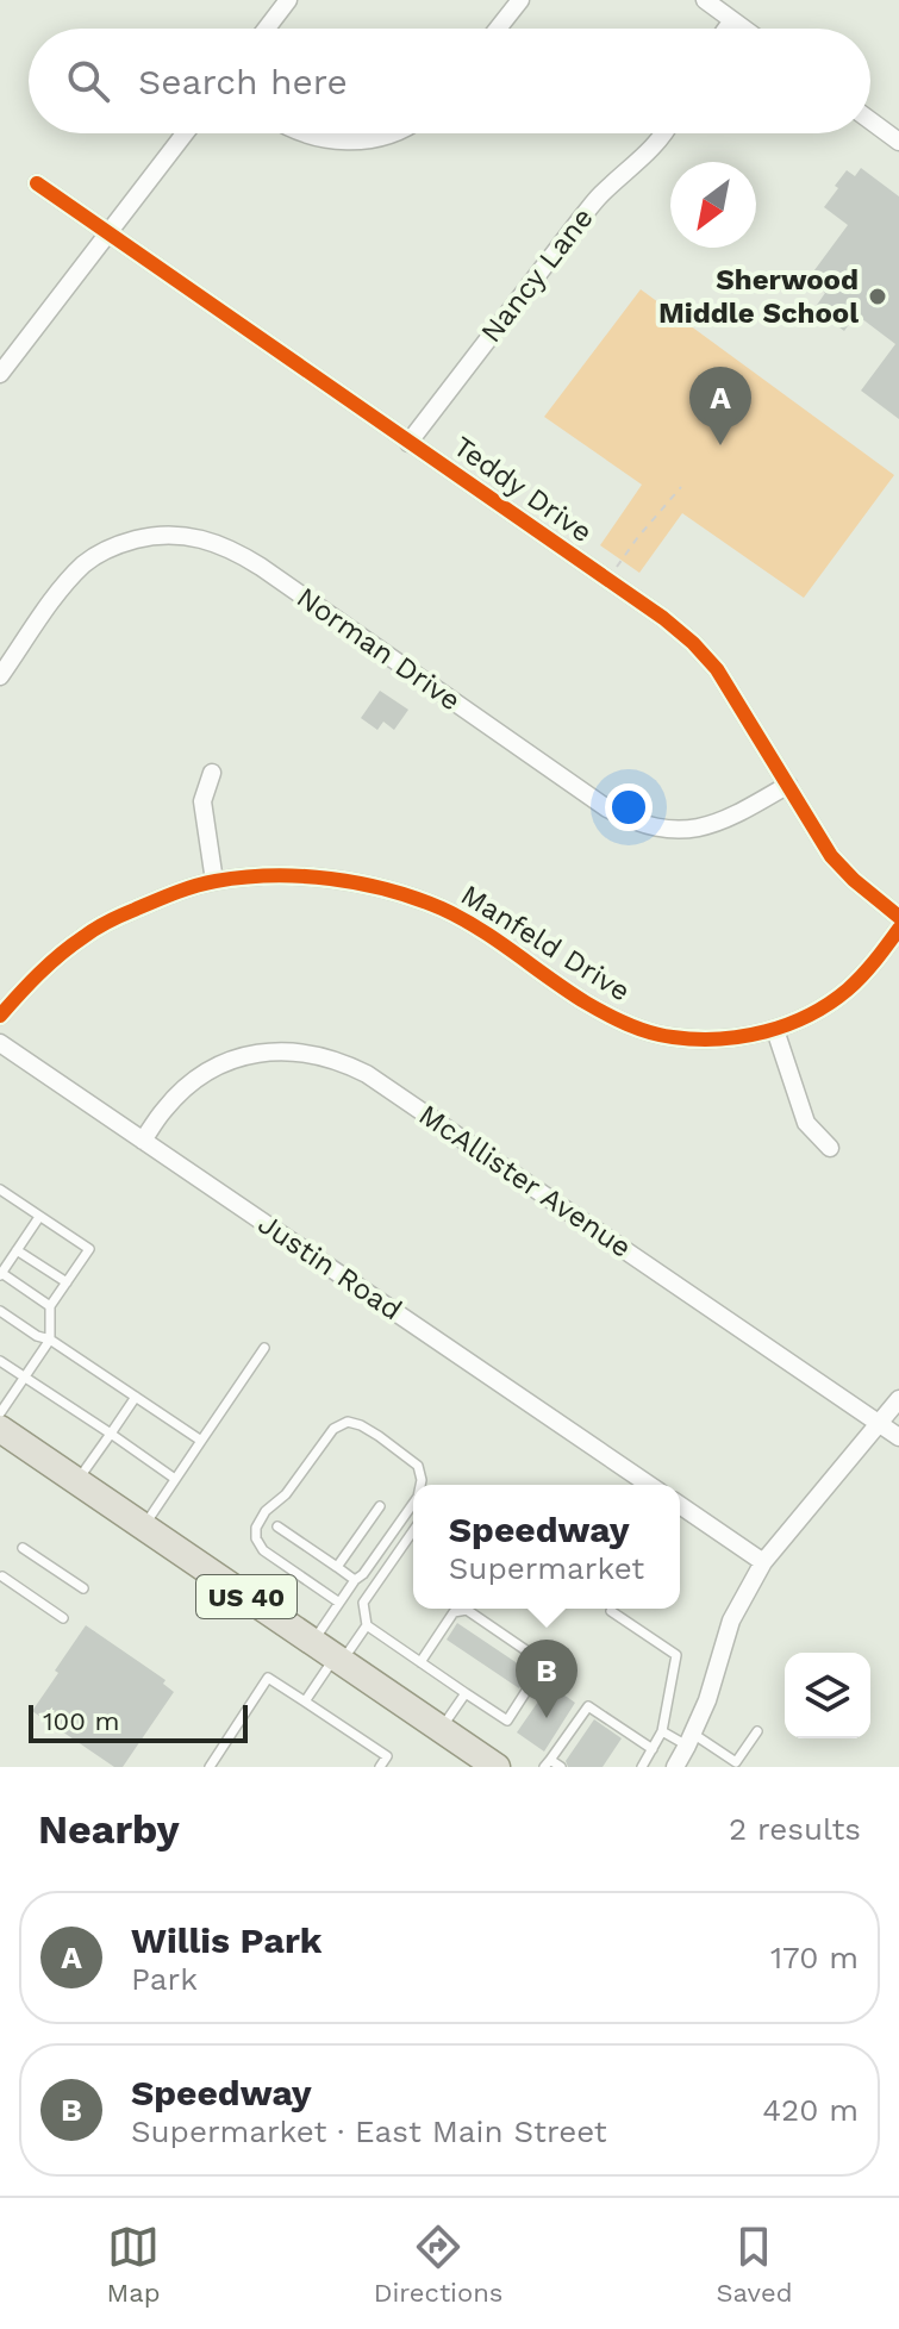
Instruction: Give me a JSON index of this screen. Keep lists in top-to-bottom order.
{
  "streets": {
    "main road": ["US 40"],
    "street": [
      "Nancy Lane",
      "Teddy Drive",
      "Norman Drive",
      "Manfeld Drive",
      "McAllister Avenue",
      "Justin Road"
    ]
  },
  "crossings": [
    ["Nancy Lane", "Teddy Drive"],
    ["Teddy Drive", "Norman Drive"],
    ["McAllister Avenue", "Justin Road"]
  ],
  "places": ["Sherwood Middle School"],
  "scale_bar": "100 m",
  "north": "bottom left",
  "page": {
    "search": "Search here",
    "pins": ["A", "B"],
    "popup": ["Speedway", "Supermarket"],
    "scale": "100 m",
    "heading": ["Nearby", "2 results"],
    "list": [
      {
        "mark": "A",
        "name": "Willis Park",
        "note": "Park",
        "value": "170 m"
      },
      {
        "mark": "B",
        "name": "Speedway",
        "note": "Supermarket · East Main Street",
        "value": "420 m"
      }
    ],
    "nav": ["Map", "Directions", "Saved"]
  }
}
